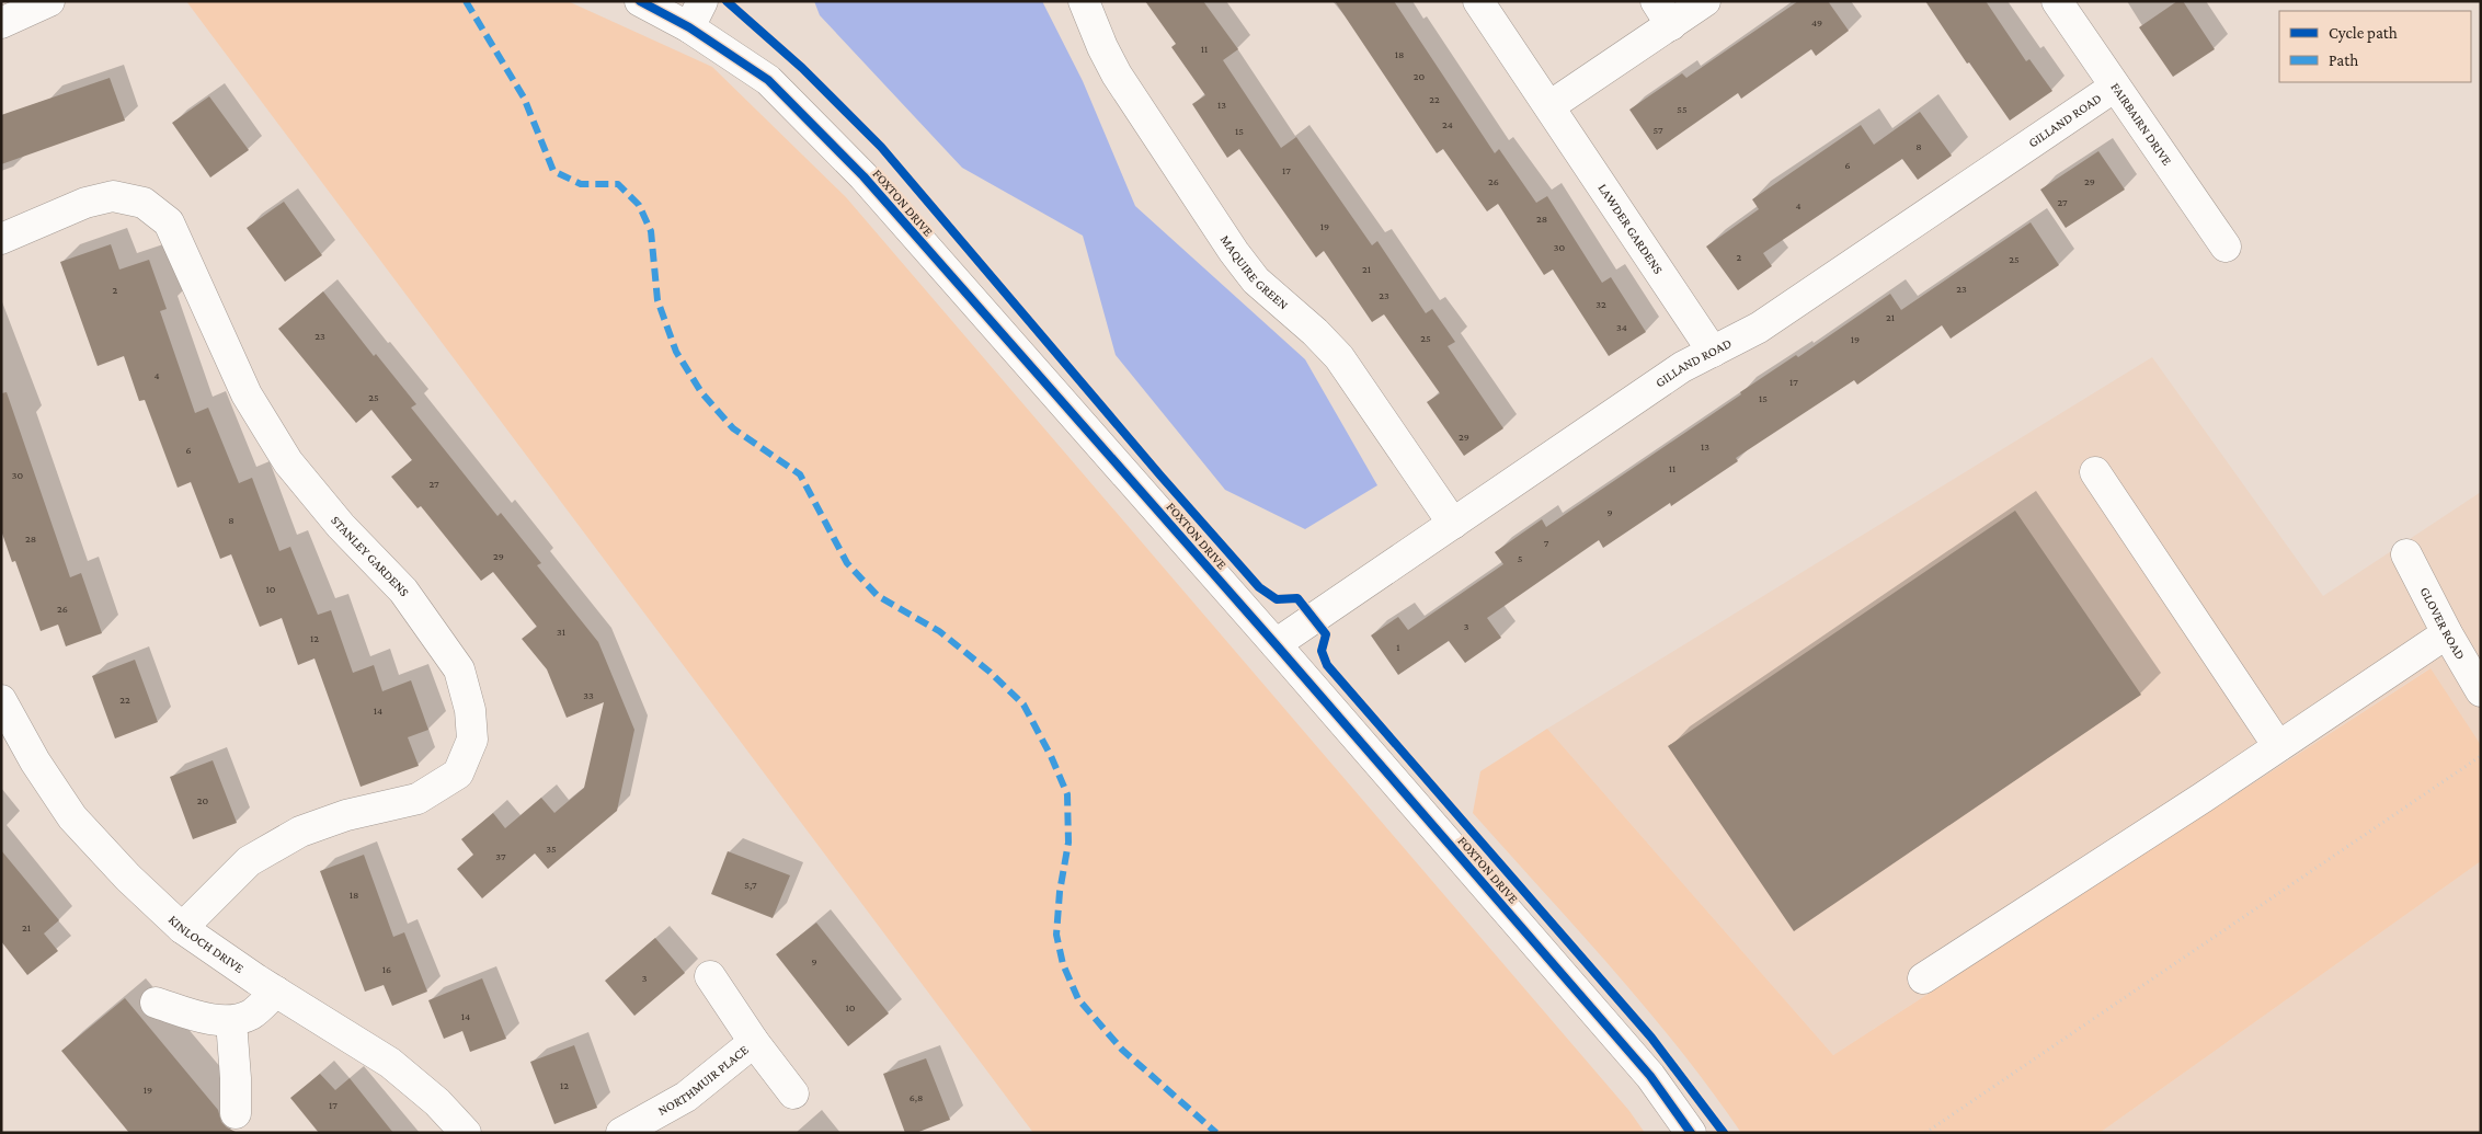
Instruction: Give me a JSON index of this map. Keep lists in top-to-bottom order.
{
  "streets": {
    "street": [
      "GILLAND ROAD",
      "FAIRBAIRN DRIVE",
      "FOXTON DRIVE",
      "LAWDER GARDENS",
      "MAQUIRE GREEN",
      "STANLEY GARDENS",
      "GLOVER ROAD",
      "KINLOCH DRIVE",
      "NORTHMUIR PLACE"
    ]
  },
  "crossings": [
    ["GILLAND ROAD", "FAIRBAIRN DRIVE"],
    ["GILLAND ROAD", "FOXTON DRIVE"],
    ["GILLAND ROAD", "LAWDER GARDENS"],
    ["GILLAND ROAD", "MAQUIRE GREEN"],
    ["STANLEY GARDENS", "KINLOCH DRIVE"]
  ],
  "house_numbers": [
    "49",
    "11",
    "18",
    "20",
    "22",
    "13",
    "55",
    "24",
    "57",
    "15",
    "8",
    "6",
    "17",
    "26",
    "29",
    "27",
    "4",
    "28",
    "19",
    "30",
    "2",
    "25",
    "21",
    "23",
    "2",
    "23",
    "32",
    "21",
    "34",
    "23",
    "25",
    "19",
    "4",
    "17",
    "25",
    "15",
    "29",
    "13",
    "6",
    "11",
    "30",
    "27",
    "9",
    "8",
    "28",
    "7",
    "29",
    "5",
    "10",
    "26",
    "3",
    "31",
    "12",
    "1",
    "33",
    "22",
    "14",
    "20",
    "35",
    "37",
    "5,7",
    "18",
    "21",
    "9",
    "16",
    "3",
    "10",
    "14",
    "12",
    "19",
    "6,8",
    "17"
  ],
  "legend": ["Cycle path", "Path"]
}
